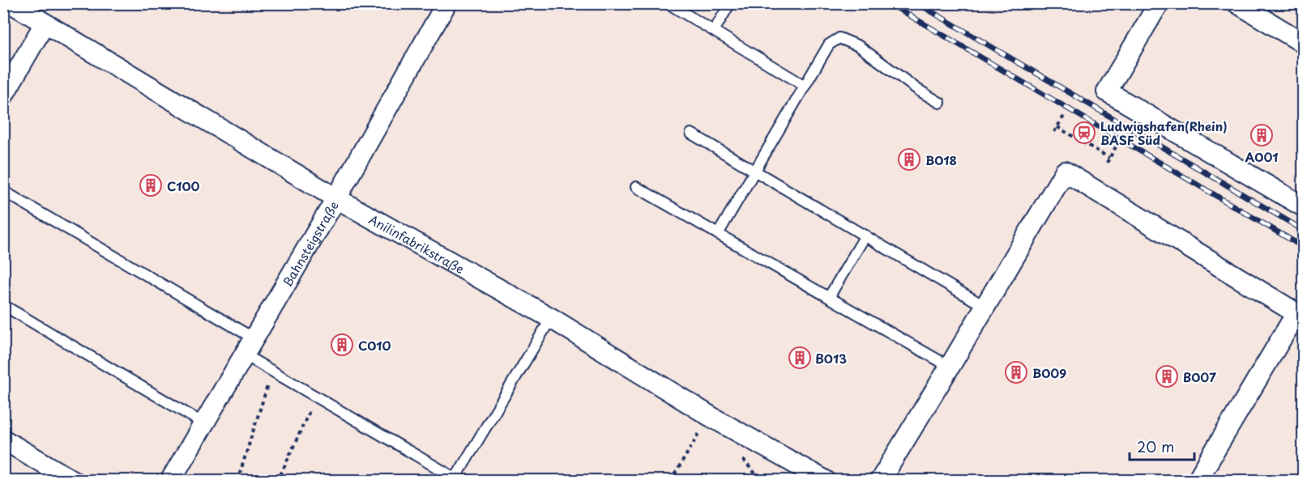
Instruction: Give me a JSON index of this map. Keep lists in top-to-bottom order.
{
  "streets": {
    "street": ["Bahnsteigstraße", "Anilinfabrikstraße"]
  },
  "crossings": [
    ["Bahnsteigstraße", "Anilinfabrikstraße"]
  ],
  "places": {
    "station": ["Ludwigshafen(Rhein) BASF Süd"],
    "building": [
      "A001",
      "B018",
      "C100",
      "C010",
      "B013",
      "B009",
      "B007"
    ]
  },
  "scale_bar": "20 m"
}
